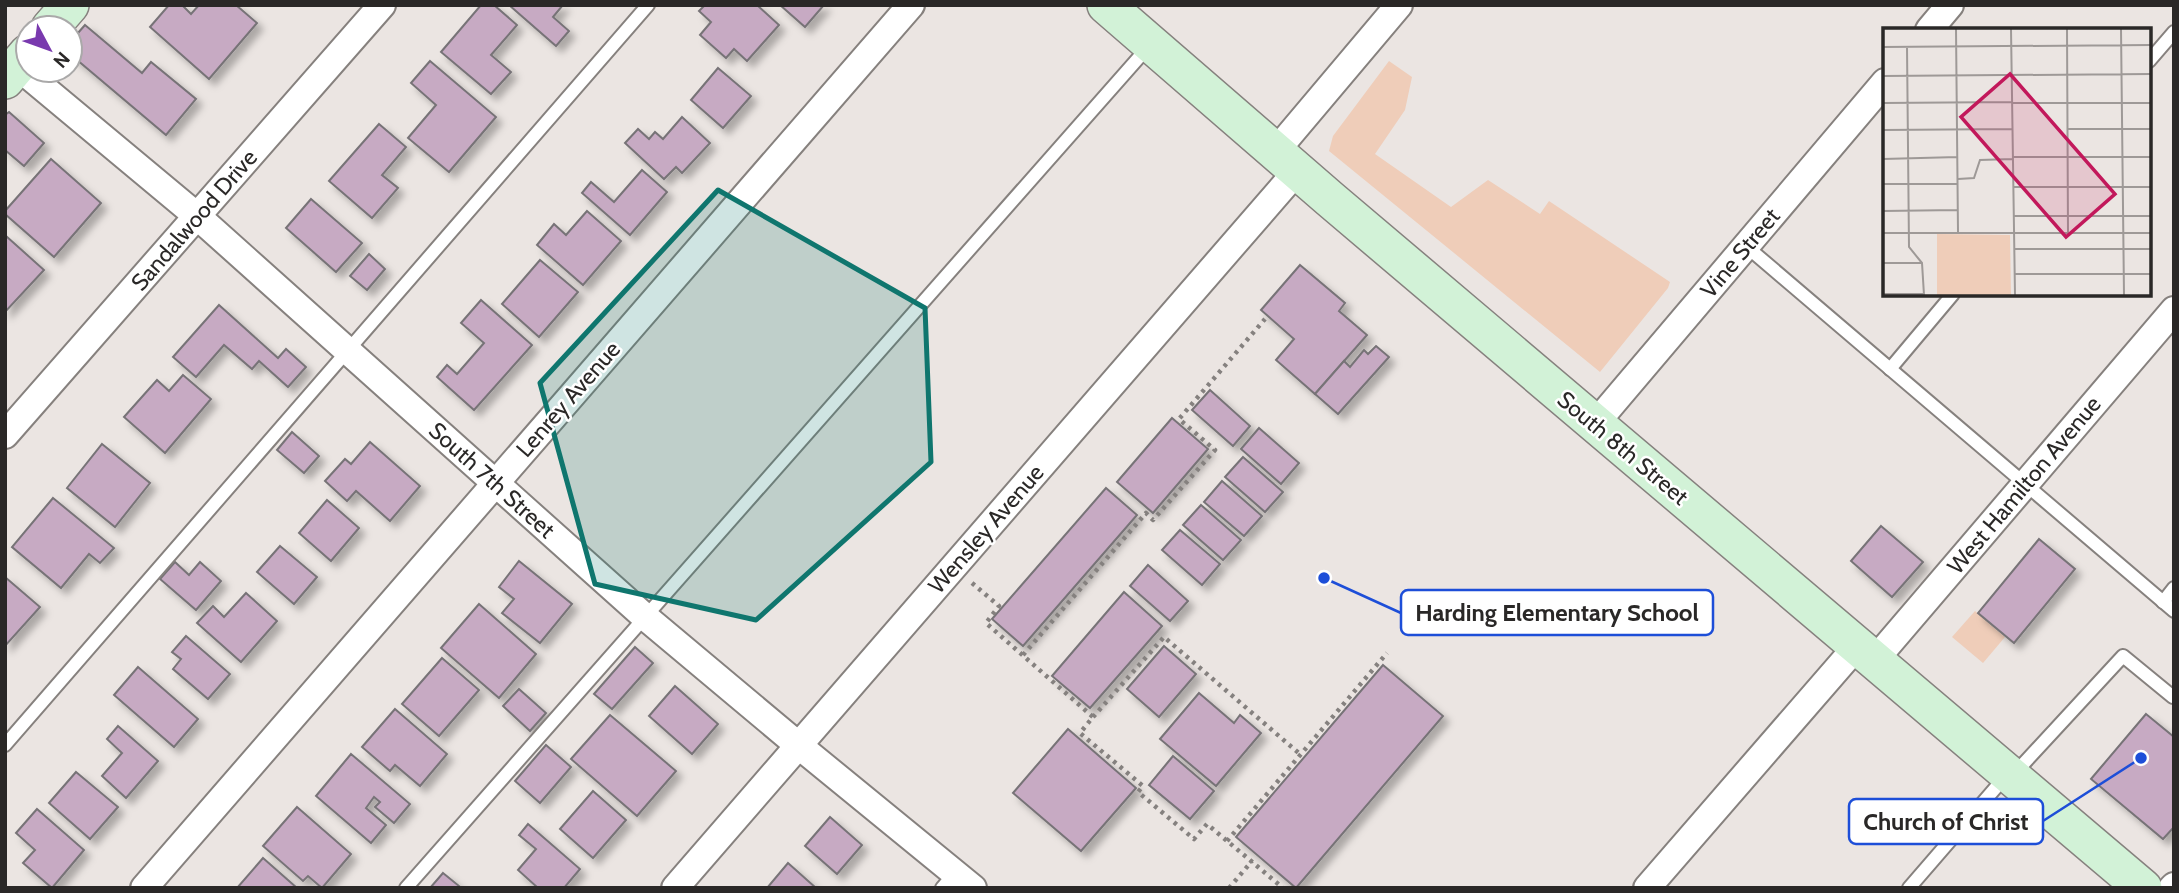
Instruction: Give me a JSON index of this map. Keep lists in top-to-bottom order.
{
  "streets": {
    "street": [
      "Sandalwood Drive",
      "Vine Street",
      "Lenrey Avenue",
      "South 8th Street",
      "South 7th Street",
      "West Hamilton Avenue",
      "Wensley Avenue"
    ]
  },
  "crossings": [
    ["Sandalwood Drive", "South 7th Street"],
    ["Vine Street", "South 8th Street"],
    ["Lenrey Avenue", "South 7th Street"],
    ["South 8th Street", "West Hamilton Avenue"],
    ["South 8th Street", "Wensley Avenue"],
    ["South 7th Street", "Wensley Avenue"]
  ],
  "places": ["Harding Elementary School", "Church of Christ"],
  "north": "bottom right"
}
